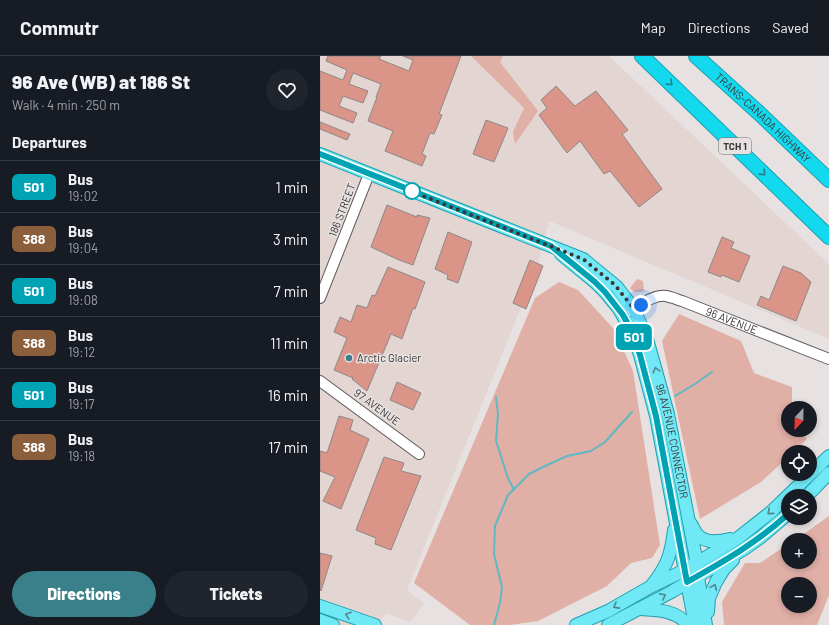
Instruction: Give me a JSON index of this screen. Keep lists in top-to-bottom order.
{
  "streets": {
    "highway": ["TRANS-CANADA HIGHWAY", "TCH 1"],
    "main road": ["96 AVENUE CONNECTOR"],
    "street": ["186 STREET", "96 AVENUE", "97 AVENUE"]
  },
  "crossings": [
    ["96 AVENUE", "96 AVENUE CONNECTOR"]
  ],
  "places": ["Arctic Glacier"],
  "lines": ["bus line 501"],
  "north": "bottom",
  "page": {
    "header": "Commutr",
    "nav": ["Map", "Directions", "Saved"],
    "heading": [
      ["96 Ave (WB) at 186 St", "Walk · 4 min · 250 m"],
      "Departures"
    ],
    "on_map": "501",
    "list": [
      {
        "mark": "501",
        "name": "Bus",
        "note": "19:02",
        "value": "1 min"
      },
      {
        "mark": "388",
        "name": "Bus",
        "note": "19:04",
        "value": "3 min"
      },
      {
        "mark": "501",
        "name": "Bus",
        "note": "19:08",
        "value": "7 min"
      },
      {
        "mark": "388",
        "name": "Bus",
        "note": "19:12",
        "value": "11 min"
      },
      {
        "mark": "501",
        "name": "Bus",
        "note": "19:17",
        "value": "16 min"
      },
      {
        "mark": "388",
        "name": "Bus",
        "note": "19:18",
        "value": "17 min"
      }
    ],
    "map_buttons": ["+", "−"],
    "buttons": ["Directions", "Tickets"]
  }
}
